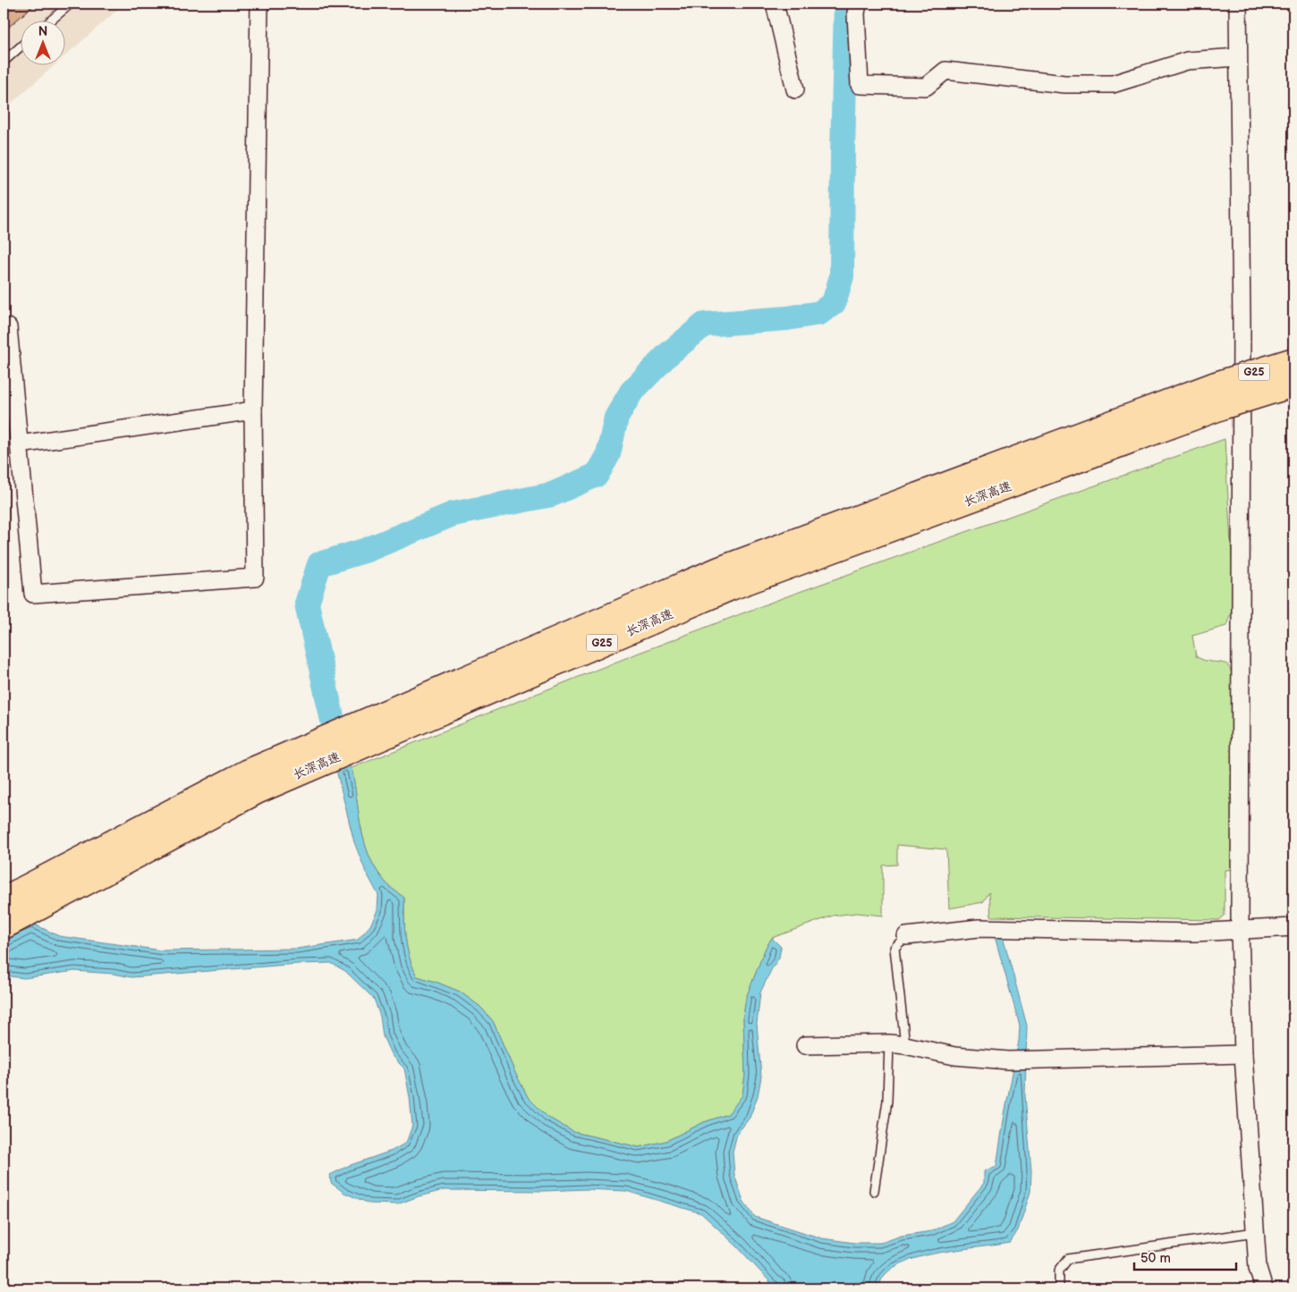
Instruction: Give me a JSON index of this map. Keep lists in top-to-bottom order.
{
  "streets": {
    "highway": ["G25", "长深高速"]
  },
  "scale_bar": "50 m",
  "north": "top"
}
